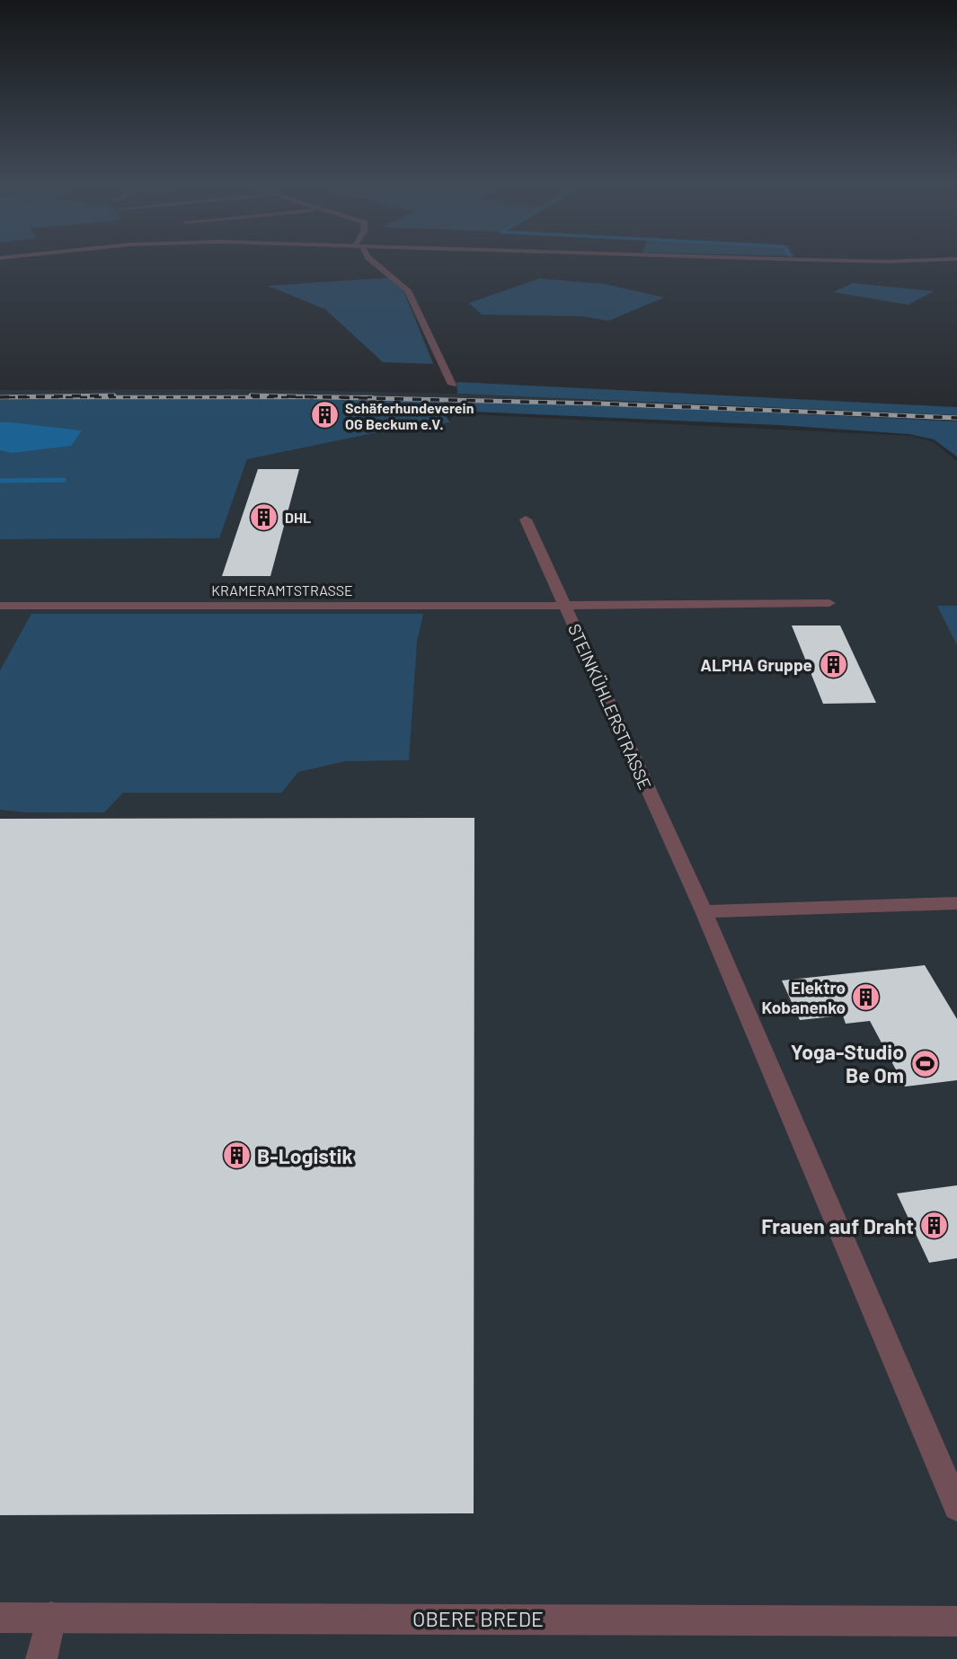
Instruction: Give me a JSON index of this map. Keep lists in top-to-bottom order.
{
  "streets": {
    "street": ["KRAMERAMTSTRASSE", "STEINKÜHLERSTRASSE", "OBERE BREDE"]
  },
  "crossings": [
    ["KRAMERAMTSTRASSE", "STEINKÜHLERSTRASSE"]
  ],
  "places": {
    "building": [
      "Schäferhundeverein OG Beckum e.V.",
      "DHL",
      "ALPHA Gruppe",
      "Elektro Kobanenko",
      "B-Logistik",
      "Frauen auf Draht"
    ],
    "sports": ["Yoga-Studio Be Om"]
  }
}
